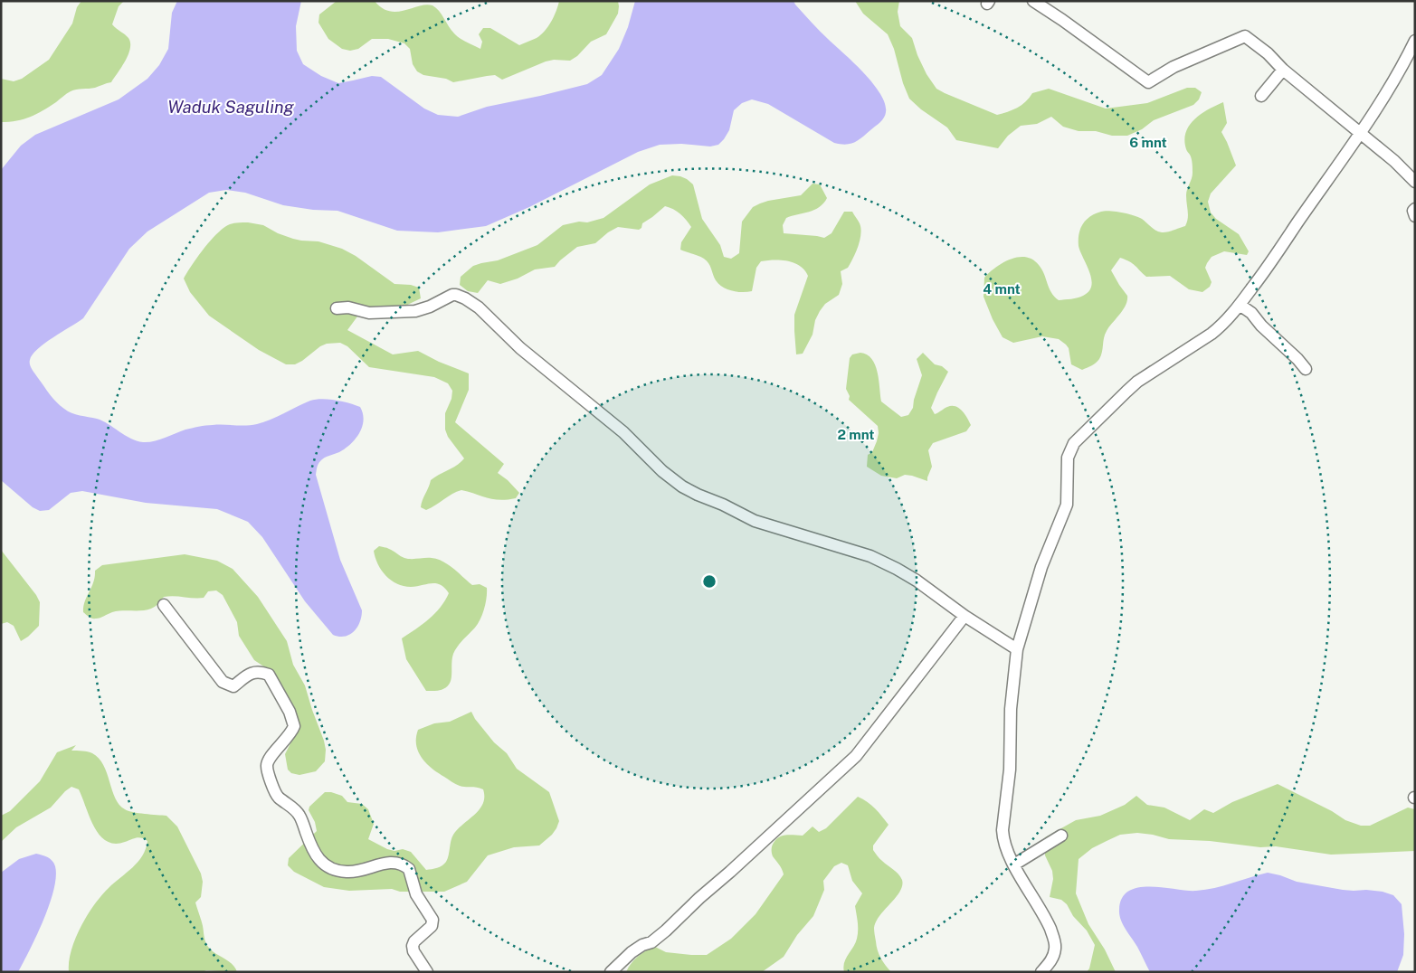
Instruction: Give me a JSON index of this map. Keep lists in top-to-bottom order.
{
  "water": ["Waduk Saguling"],
  "rings": ["6 mnt", "4 mnt", "2 mnt"]
}
